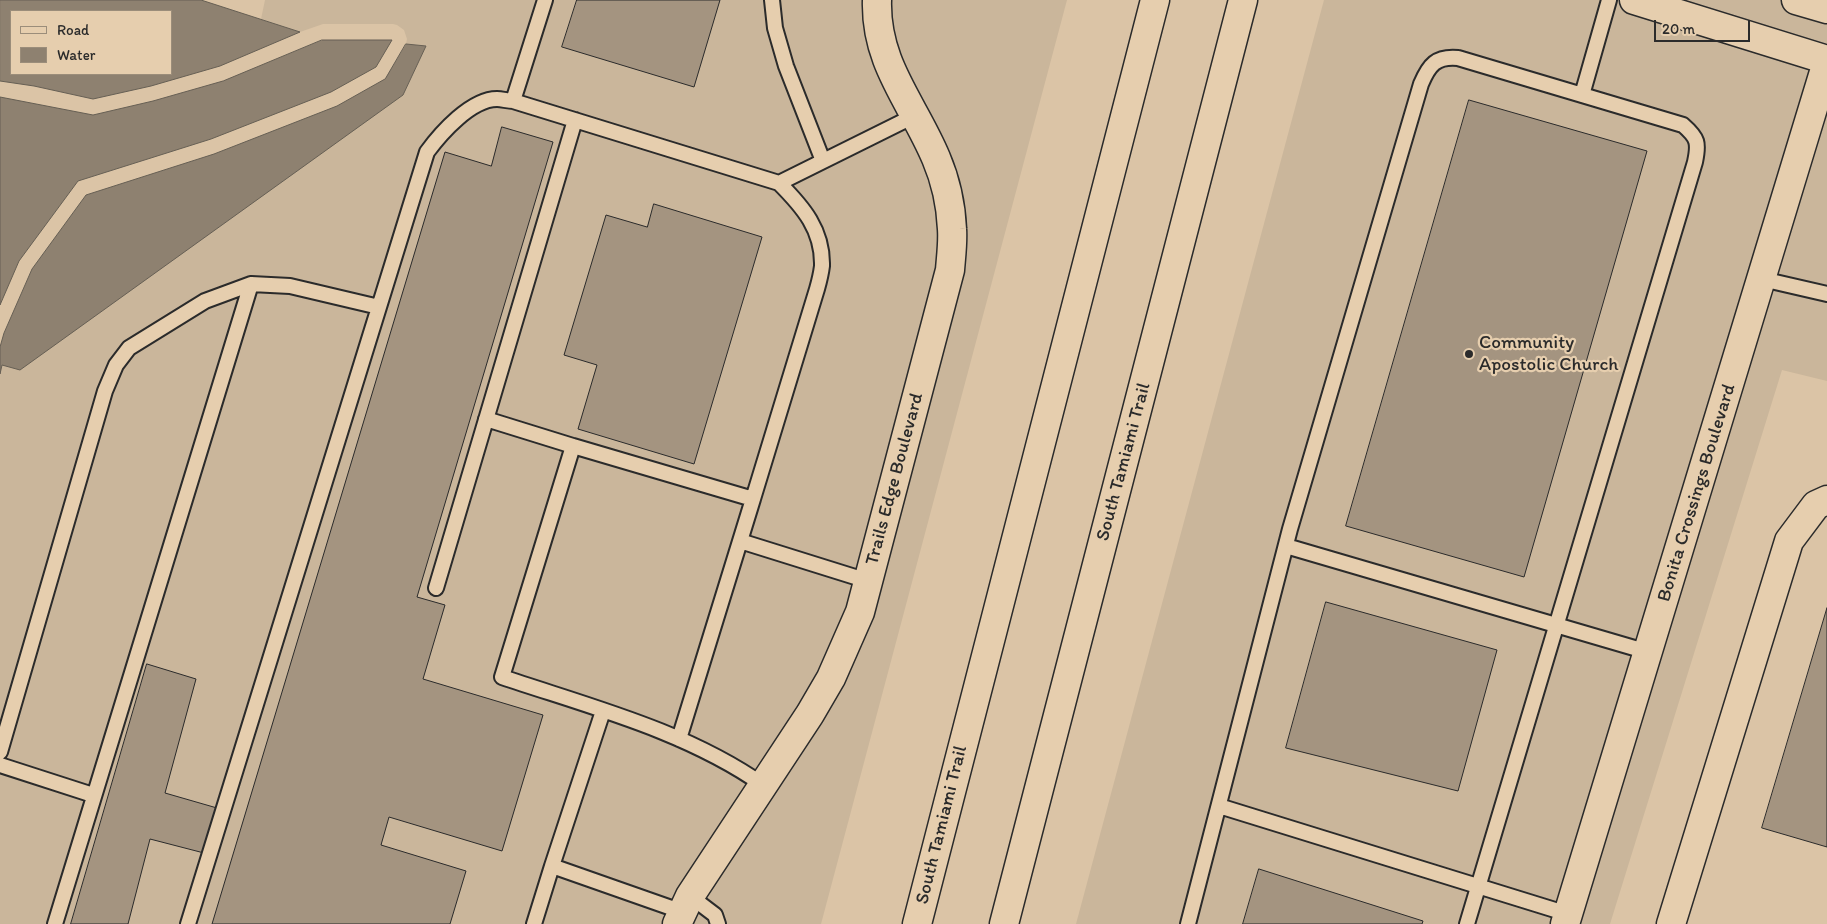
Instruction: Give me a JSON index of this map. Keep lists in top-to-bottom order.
{
  "streets": {
    "street": ["South Tamiami Trail", "Trails Edge Boulevard", "Bonita Crossings Boulevard"]
  },
  "places": ["Community Apostolic Church"],
  "legend": ["Road", "Water"],
  "scale_bar": "20 m"
}
